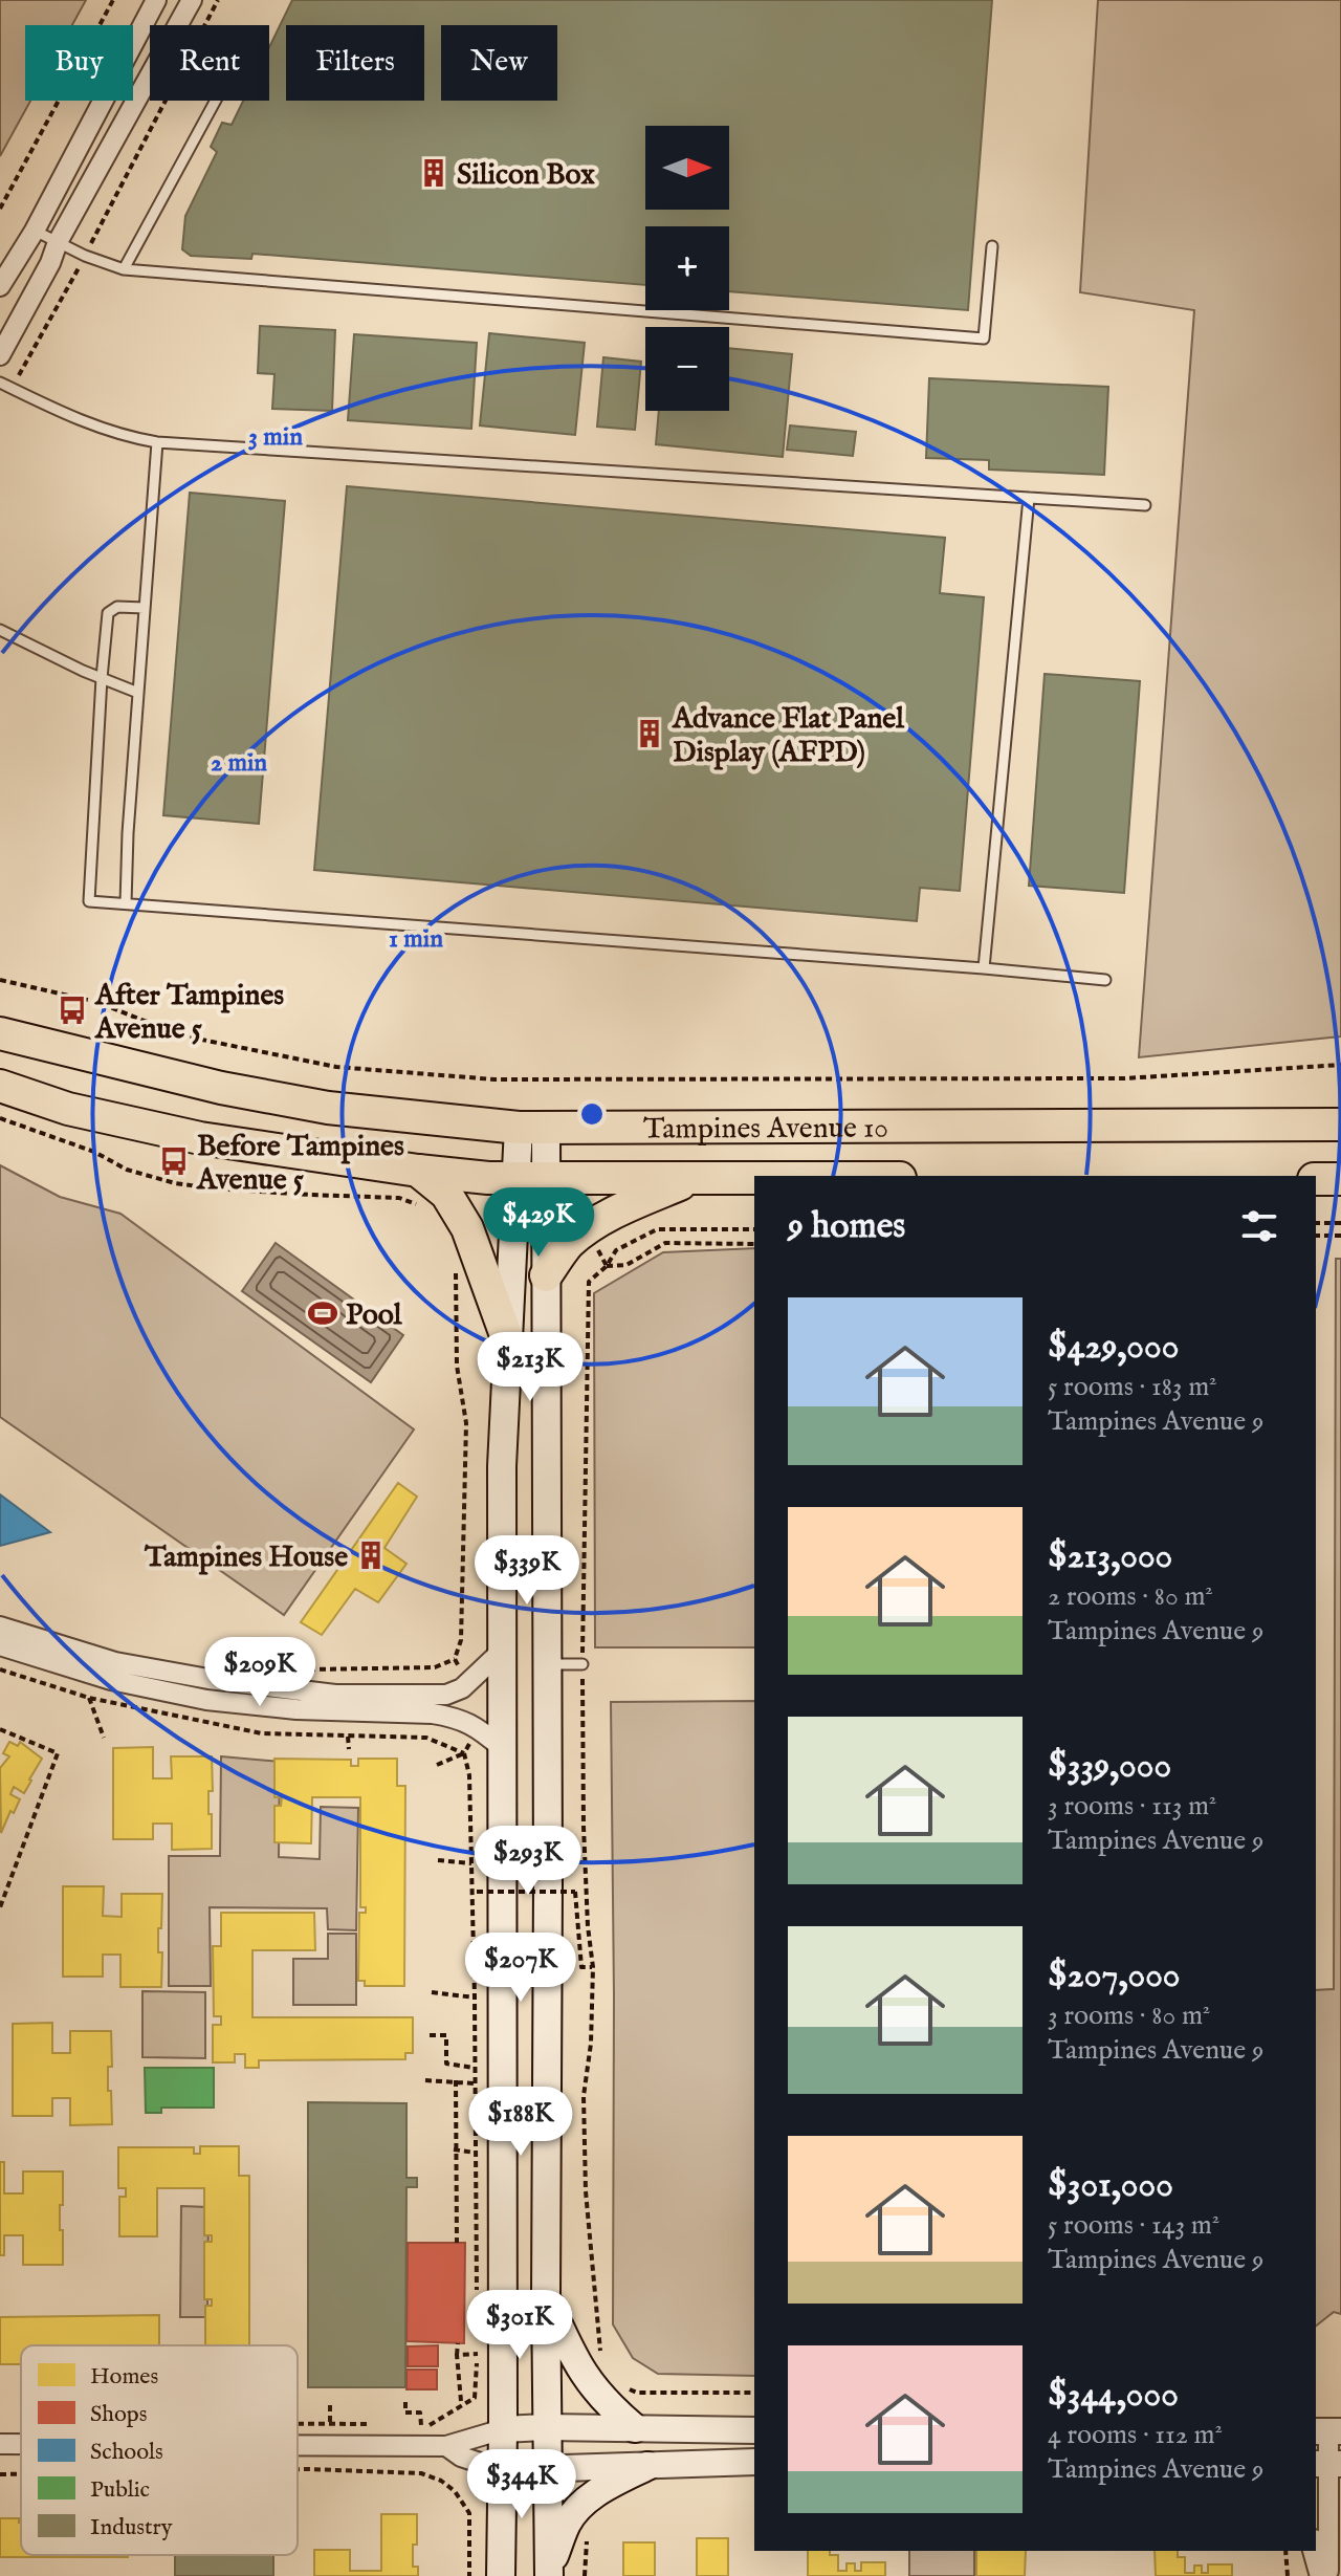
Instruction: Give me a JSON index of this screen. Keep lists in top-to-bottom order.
{
  "streets": {
    "main road": ["Tampines Avenue 10"]
  },
  "places": {
    "building": ["Silicon Box", "Advance Flat Panel Display (AFPD)", "Tampines House"],
    "bus stop": ["After Tampines Avenue 5", "Before Tampines Avenue 5"],
    "sports": ["Pool"]
  },
  "legend": [
    "Homes",
    "Shops",
    "Schools",
    "Public",
    "Industry"
  ],
  "north": "right",
  "page": {
    "chip": [
      "Buy",
      "Rent",
      "Filters",
      "New"
    ],
    "map_buttons": ["+", "−"],
    "heading": "9 homes",
    "price": [
      "$429K",
      "$213K",
      "$339K",
      "$209K",
      "$293K",
      "$207K",
      "$188K",
      "$301K",
      "$344K"
    ],
    "list": [
      {
        "name": "$429,000",
        "note": "5 rooms · 183 m² · Tampines Avenue 9"
      },
      {
        "name": "$213,000",
        "note": "2 rooms · 80 m² · Tampines Avenue 9"
      },
      {
        "name": "$339,000",
        "note": "3 rooms · 113 m² · Tampines Avenue 9"
      },
      {
        "name": "$207,000",
        "note": "3 rooms · 80 m² · Tampines Avenue 9"
      },
      {
        "name": "$301,000",
        "note": "5 rooms · 143 m² · Tampines Avenue 9"
      },
      {
        "name": "$344,000",
        "note": "4 rooms · 112 m² · Tampines Avenue 9"
      }
    ]
  },
  "rings": ["3 min", "2 min", "1 min"]
}
